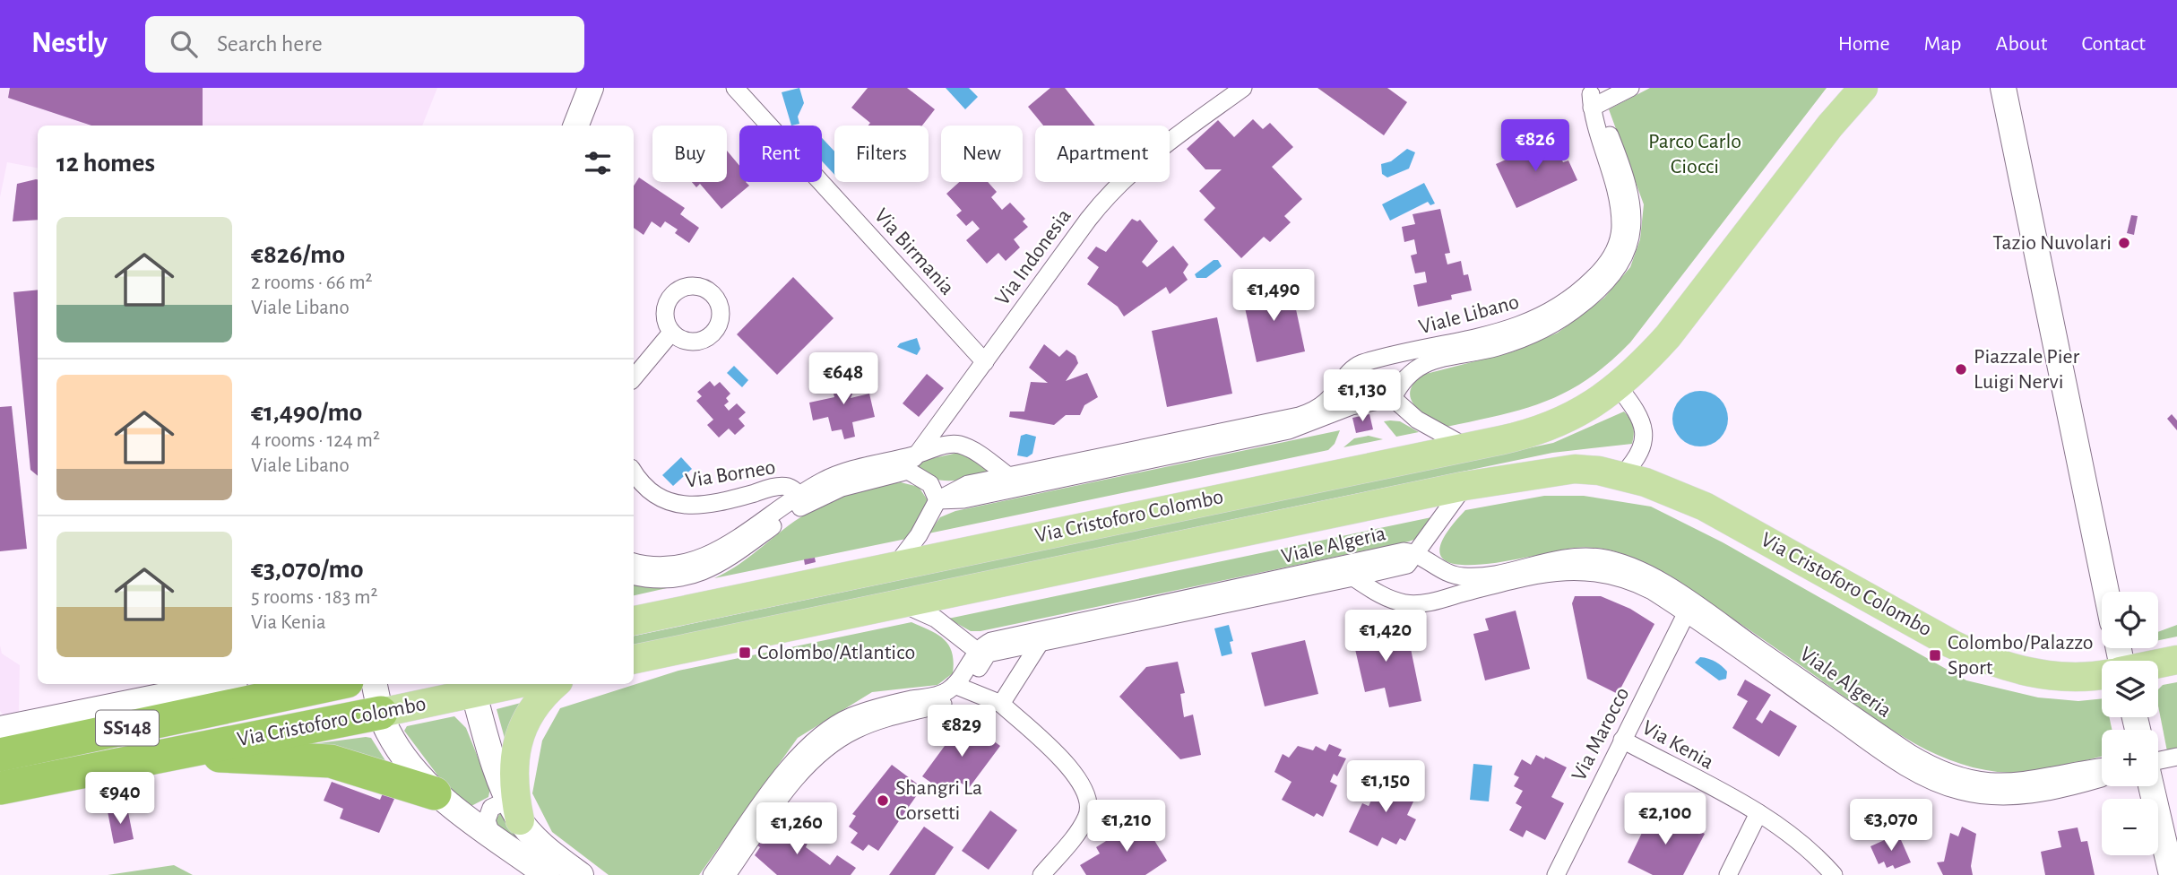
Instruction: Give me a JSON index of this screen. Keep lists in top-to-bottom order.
{
  "streets": {
    "highway": ["Via Cristoforo Colombo", "SS148"],
    "street": [
      "Via Birmania",
      "Via Indonesia",
      "Viale Libano",
      "Via Borneo",
      "Viale Algeria",
      "Via Marocco",
      "Via Kenia"
    ]
  },
  "crossings": [
    ["Via Birmania", "Via Indonesia"],
    ["Viale Algeria", "Via Marocco"],
    ["Via Marocco", "Via Kenia"]
  ],
  "parks": ["Parco Carlo Ciocci"],
  "places": {
    "other": ["Tazio Nuvolari", "Piazzale Pier Luigi Nervi", "Shangri La Corsetti"],
    "transit": ["Colombo/Atlantico", "Colombo/Palazzo Sport"]
  },
  "page": {
    "header": "Nestly",
    "search": "Search here",
    "nav": [
      "Home",
      "Map",
      "About",
      "Contact"
    ],
    "price": [
      "€826",
      "€1,490",
      "€648",
      "€1,130",
      "€1,420",
      "€829",
      "€1,150",
      "€940",
      "€2,100",
      "€3,070",
      "€1,210",
      "€1,260"
    ],
    "chip": [
      "Buy",
      "Rent",
      "Filters",
      "New",
      "Apartment"
    ],
    "heading": "12 homes",
    "list": [
      {
        "name": "€826/mo",
        "note": "2 rooms · 66 m² · Viale Libano"
      },
      {
        "name": "€1,490/mo",
        "note": "4 rooms · 124 m² · Viale Libano"
      },
      {
        "name": "€3,070/mo",
        "note": "5 rooms · 183 m² · Via Kenia"
      }
    ],
    "map_buttons": ["+", "−"]
  }
}
